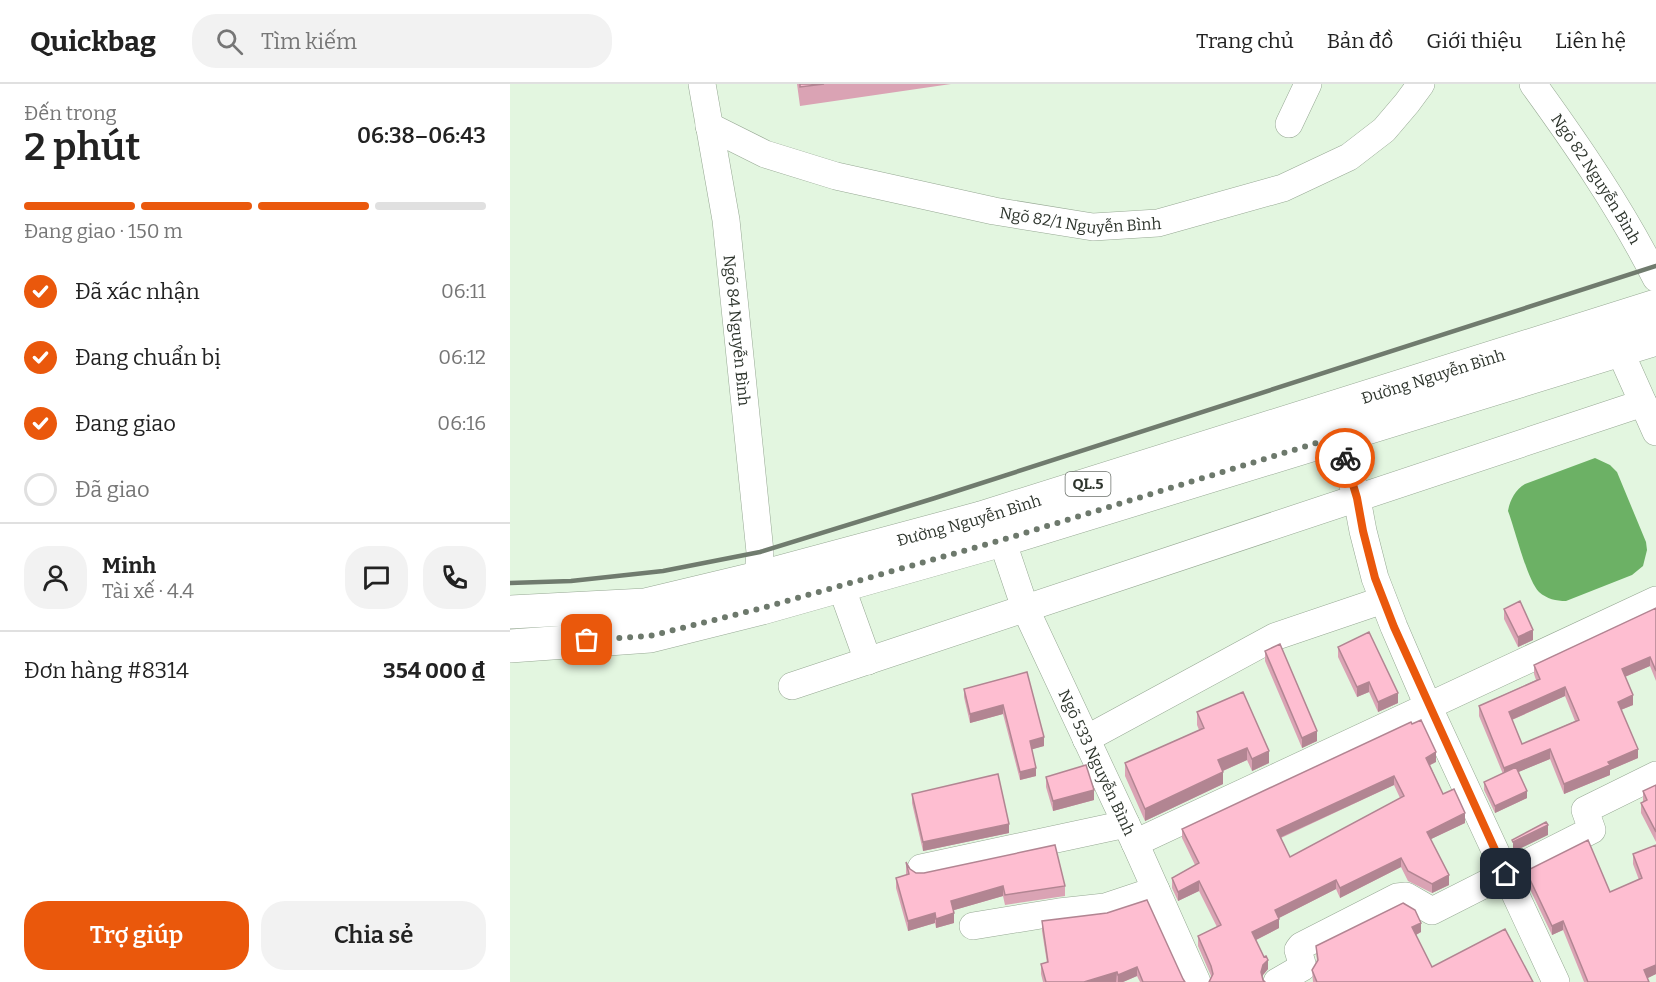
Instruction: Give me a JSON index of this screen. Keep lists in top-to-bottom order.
{
  "streets": {
    "highway": ["Đường Nguyễn Bình", "QL.5"],
    "street": [
      "Ngõ 82 Nguyễn Bình",
      "Ngõ 82/1 Nguyễn Bình",
      "Ngõ 84 Nguyễn Bình",
      "Ngõ 533 Nguyễn Bình"
    ]
  },
  "crossings": [
    ["Ngõ 82/1 Nguyễn Bình", "Ngõ 84 Nguyễn Bình"],
    ["Ngõ 84 Nguyễn Bình", "Đường Nguyễn Bình"],
    ["Đường Nguyễn Bình", "Ngõ 533 Nguyễn Bình"]
  ],
  "page": {
    "header": "Quickbag",
    "search": "Tìm kiếm",
    "nav": [
      "Trang chủ",
      "Bản đồ",
      "Giới thiệu",
      "Liên hệ"
    ],
    "heading": ["2 phút", "Đến trong", "06:38–06:43"],
    "panel": [
      "Minh",
      "Tài xế · 4.4",
      "Đơn hàng #8314",
      "354 000 ₫"
    ],
    "bar": "Đang giao · 150 m",
    "list": [
      ["Đã xác nhận", "06:11"],
      ["Đang chuẩn bị", "06:12"],
      ["Đang giao", "06:16"],
      "Đã giao"
    ],
    "buttons": ["Trợ giúp", "Chia sẻ"]
  }
}
